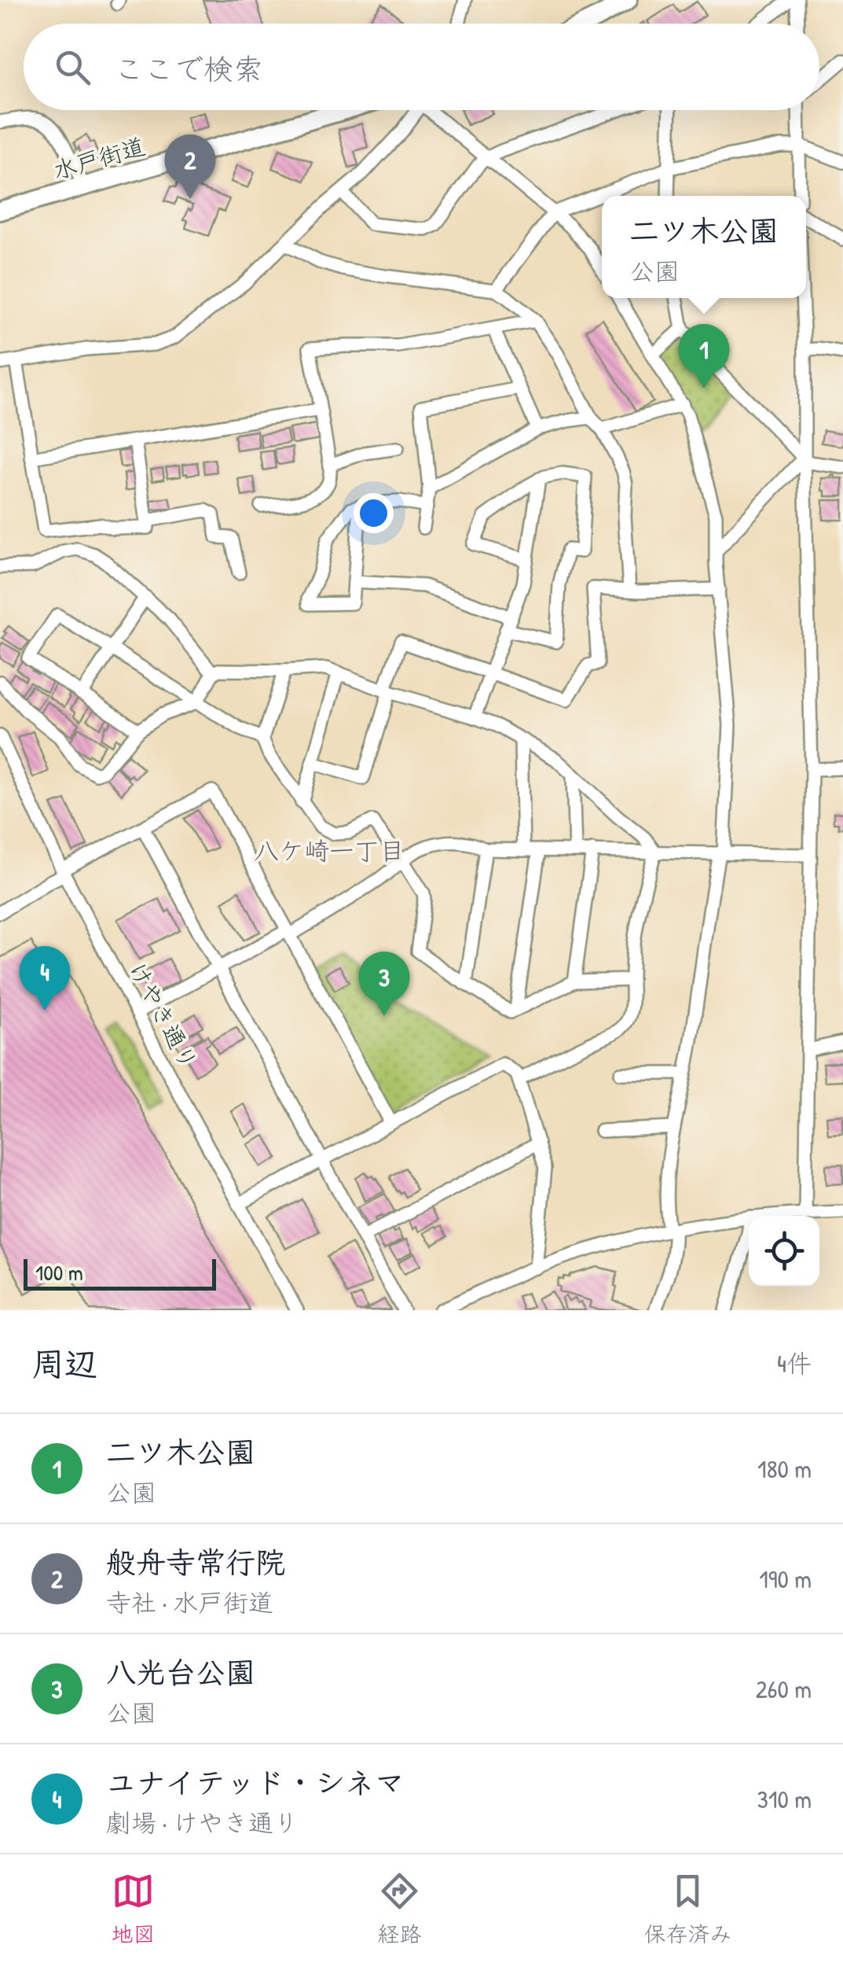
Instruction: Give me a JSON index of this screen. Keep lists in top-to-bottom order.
{
  "streets": {
    "highway": ["水戸街道"],
    "street": ["けやき通り"]
  },
  "districts": ["八ケ崎一丁目"],
  "scale_bar": "100 m",
  "page": {
    "search": "ここで検索",
    "pins": [
      "2",
      "1",
      "4",
      "3"
    ],
    "popup": ["二ツ木公園", "公園"],
    "scale": "100 m",
    "heading": ["周辺", "4件"],
    "list": [
      {
        "mark": "1",
        "name": "二ツ木公園",
        "note": "公園",
        "value": "180 m"
      },
      {
        "mark": "2",
        "name": "般舟寺常行院",
        "note": "寺社 · 水戸街道",
        "value": "190 m"
      },
      {
        "mark": "3",
        "name": "八光台公園",
        "note": "公園",
        "value": "260 m"
      },
      {
        "mark": "4",
        "name": "ユナイテッド・シネマ",
        "note": "劇場 · けやき通り",
        "value": "310 m"
      }
    ],
    "nav": ["地図", "経路", "保存済み"]
  }
}
